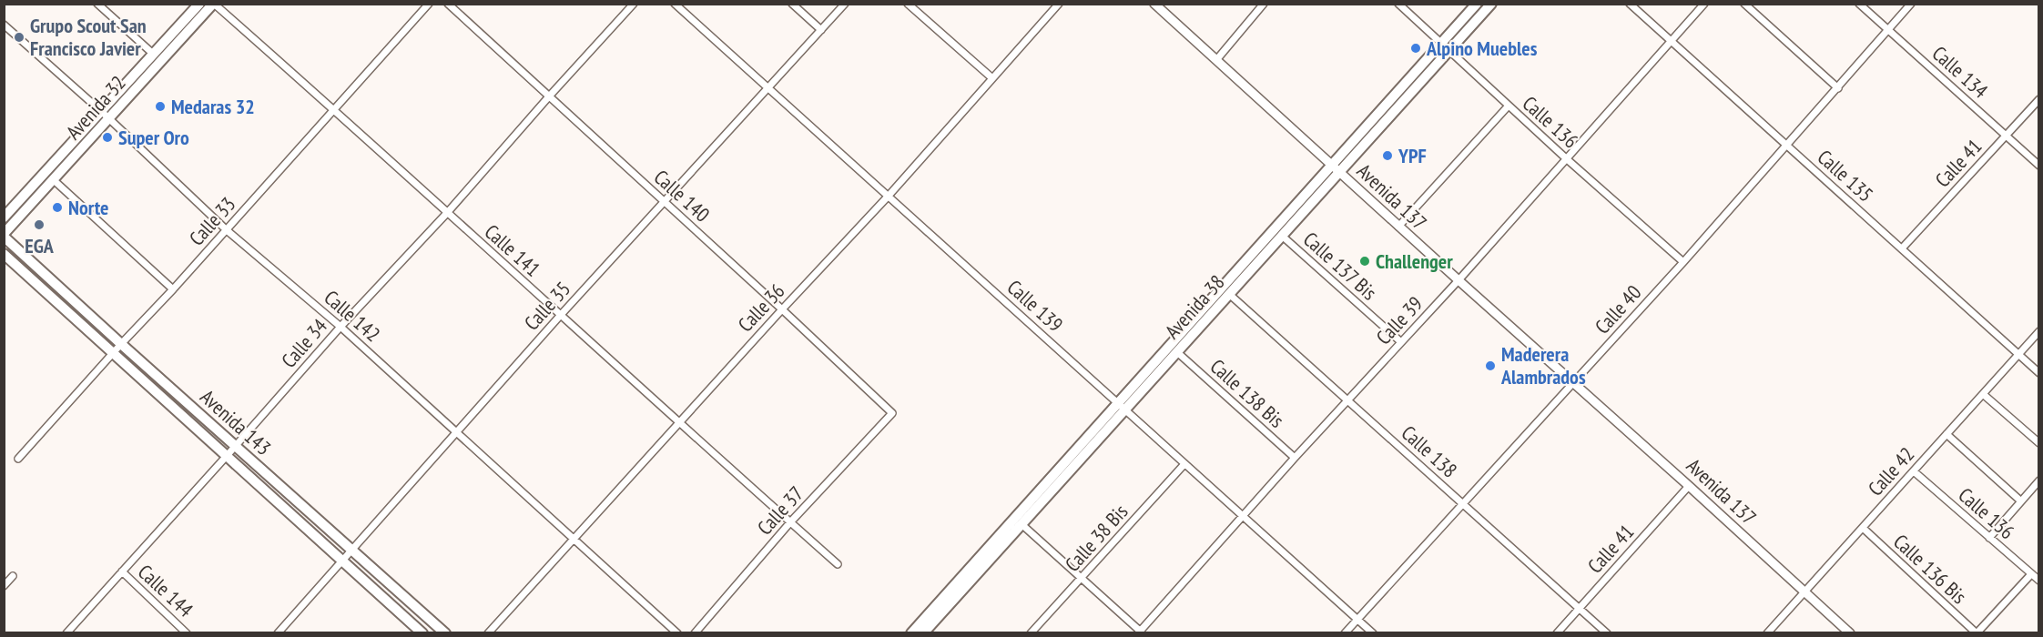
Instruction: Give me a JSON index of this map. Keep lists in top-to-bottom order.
{
  "streets": {
    "main road": ["Avenida 32", "Avenida 38", "Avenida 143"],
    "street": [
      "Calle 134",
      "Calle 136",
      "Calle 41",
      "Calle 135",
      "Calle 140",
      "Avenida 137",
      "Calle 33",
      "Calle 141",
      "Calle 137 Bis",
      "Calle 35",
      "Calle 139",
      "Calle 36",
      "Calle 40",
      "Calle 142",
      "Calle 39",
      "Calle 34",
      "Calle 138 Bis",
      "Calle 138",
      "Calle 42",
      "Calle 37",
      "Calle 38 Bis",
      "Calle 136 Bis",
      "Calle 144"
    ]
  },
  "crossings": [
    ["Calle 134", "Calle 41"],
    ["Calle 134", "Calle 40"],
    ["Avenida 32", "Calle 141"],
    ["Avenida 32", "Calle 142"],
    ["Avenida 32", "Avenida 143"],
    ["Calle 136", "Avenida 38"],
    ["Calle 136", "Calle 40"],
    ["Calle 136", "Calle 39"],
    ["Calle 136", "Calle 42"],
    ["Calle 41", "Calle 135"],
    ["Calle 41", "Avenida 137"],
    ["Calle 41", "Calle 138"],
    ["Calle 135", "Calle 40"],
    ["Calle 135", "Calle 39"],
    ["Calle 135", "Calle 42"],
    ["Calle 140", "Calle 35"],
    ["Calle 140", "Calle 36"],
    ["Calle 140", "Calle 34"],
    ["Calle 140", "Calle 37"],
    ["Avenida 137", "Avenida 38"],
    ["Avenida 137", "Calle 40"],
    ["Avenida 137", "Calle 39"],
    ["Avenida 137", "Calle 42"],
    ["Calle 33", "Calle 141"],
    ["Calle 33", "Calle 142"],
    ["Calle 33", "Avenida 143"],
    ["Calle 141", "Calle 35"],
    ["Calle 141", "Calle 36"],
    ["Calle 141", "Calle 34"],
    ["Calle 141", "Calle 37"],
    ["Calle 137 Bis", "Avenida 38"],
    ["Calle 137 Bis", "Calle 39"],
    ["Calle 35", "Calle 139"],
    ["Calle 35", "Calle 142"],
    ["Calle 35", "Avenida 143"],
    ["Calle 139", "Avenida 38"],
    ["Calle 139", "Calle 36"],
    ["Calle 139", "Calle 40"],
    ["Calle 139", "Calle 39"],
    ["Calle 139", "Calle 38 Bis"],
    ["Avenida 38", "Calle 138 Bis"],
    ["Avenida 38", "Calle 138"],
    ["Calle 36", "Calle 142"],
    ["Calle 40", "Calle 138"],
    ["Calle 142", "Calle 34"],
    ["Calle 39", "Calle 138 Bis"],
    ["Calle 39", "Calle 138"],
    ["Calle 34", "Avenida 143"],
    ["Calle 34", "Calle 144"],
    ["Calle 42", "Calle 136 Bis"]
  ],
  "places": [
    "Grupo Scout San Francisco Javier",
    "Alpino Muebles",
    "Medaras 32",
    "Super Oro",
    "YPF",
    "Norte",
    "EGA",
    "Challenger",
    "Maderera Alambrados"
  ]
}
